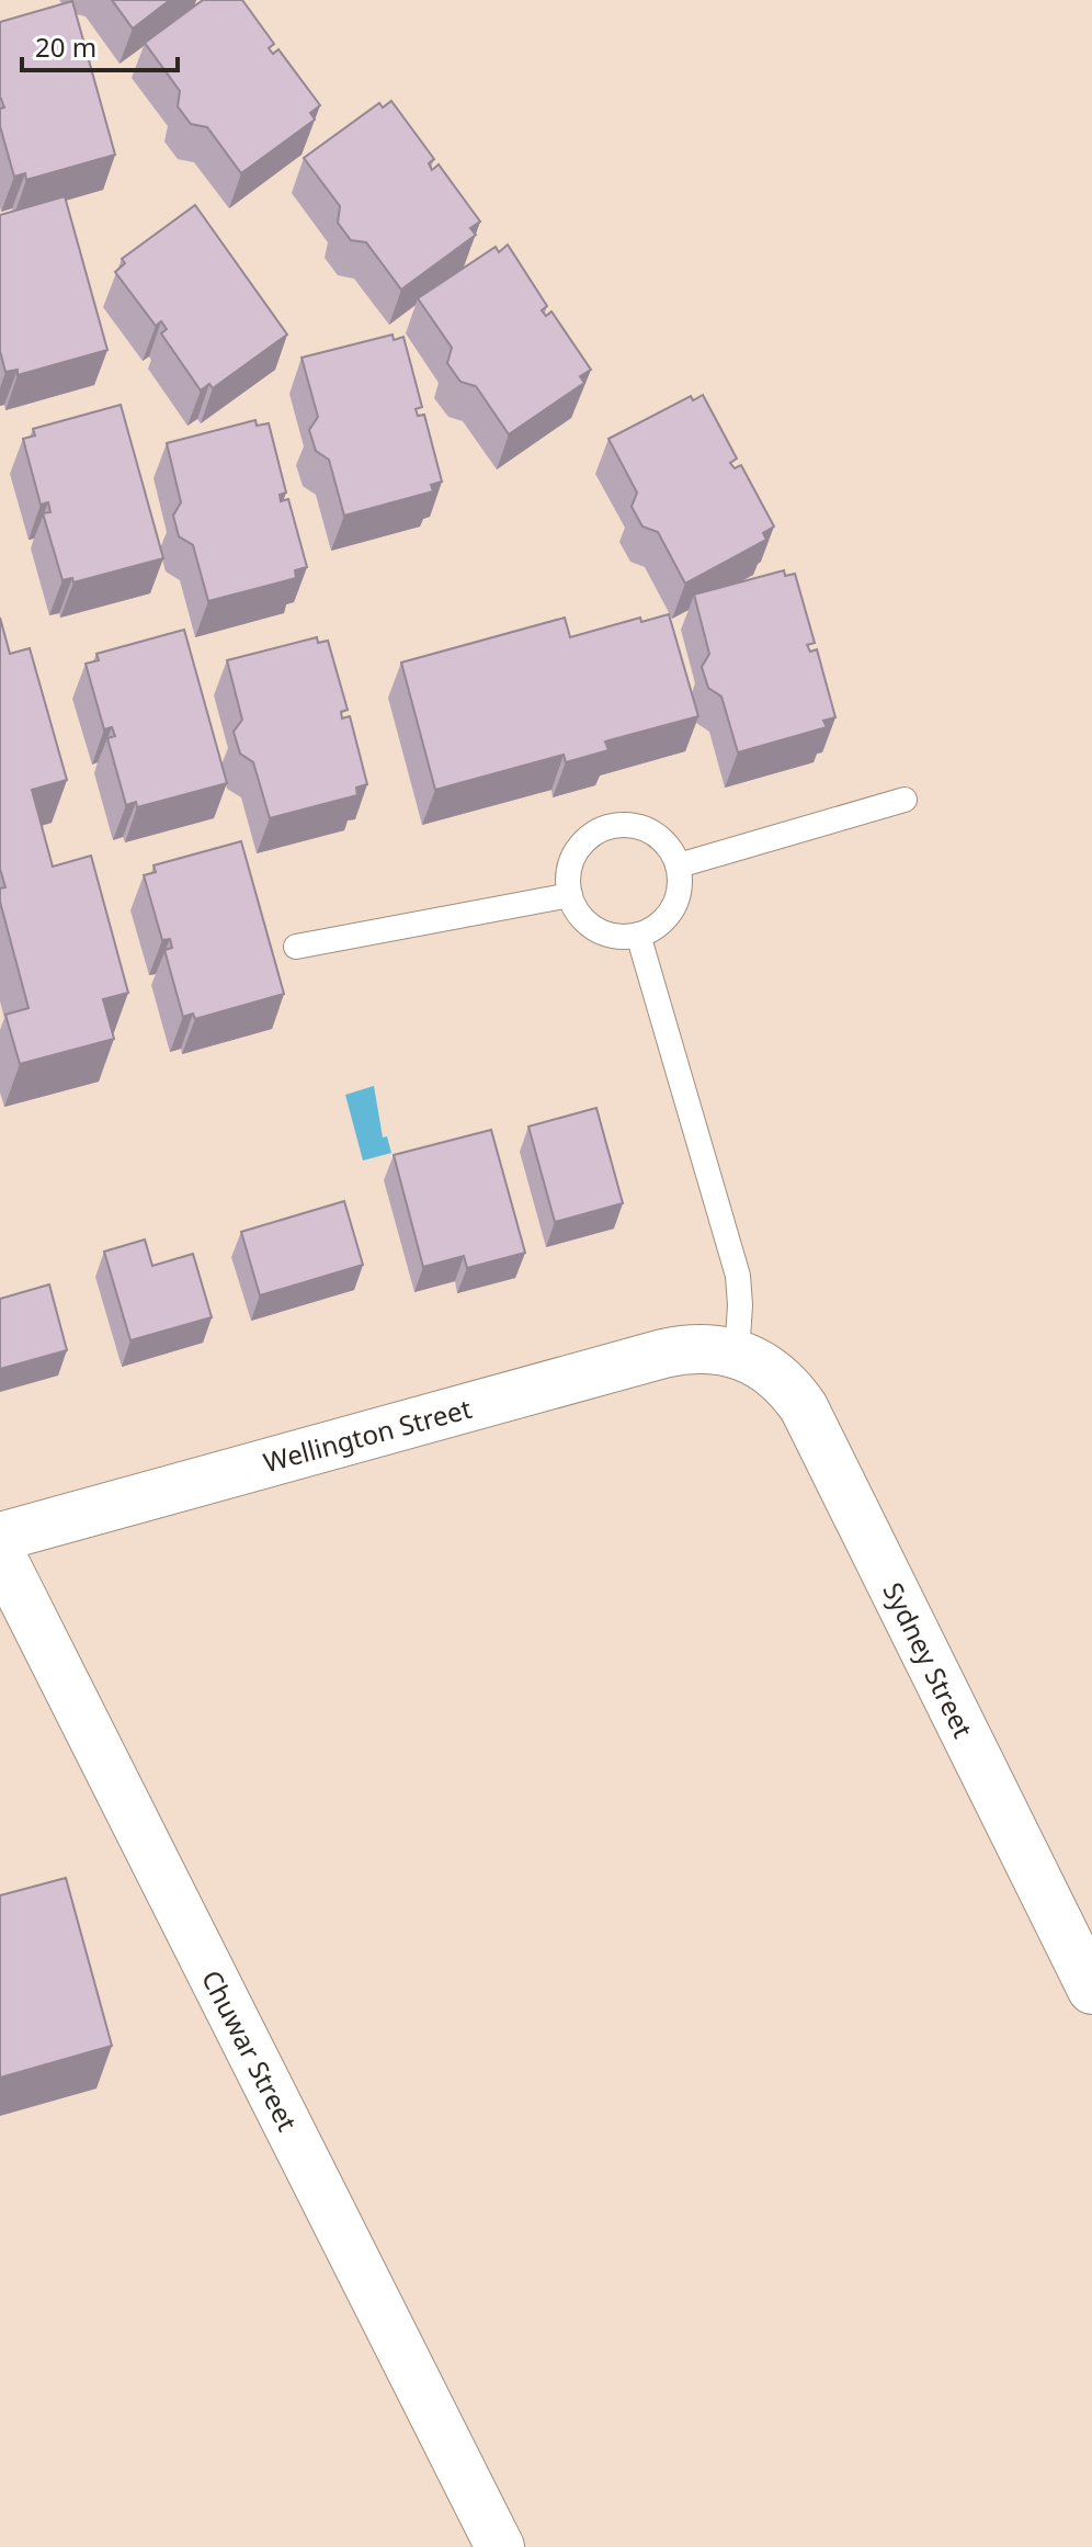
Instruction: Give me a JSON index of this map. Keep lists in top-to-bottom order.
{
  "streets": {
    "street": ["Wellington Street", "Sydney Street", "Chuwar Street"]
  },
  "crossings": [
    ["Wellington Street", "Sydney Street"]
  ],
  "scale_bar": "20 m"
}
